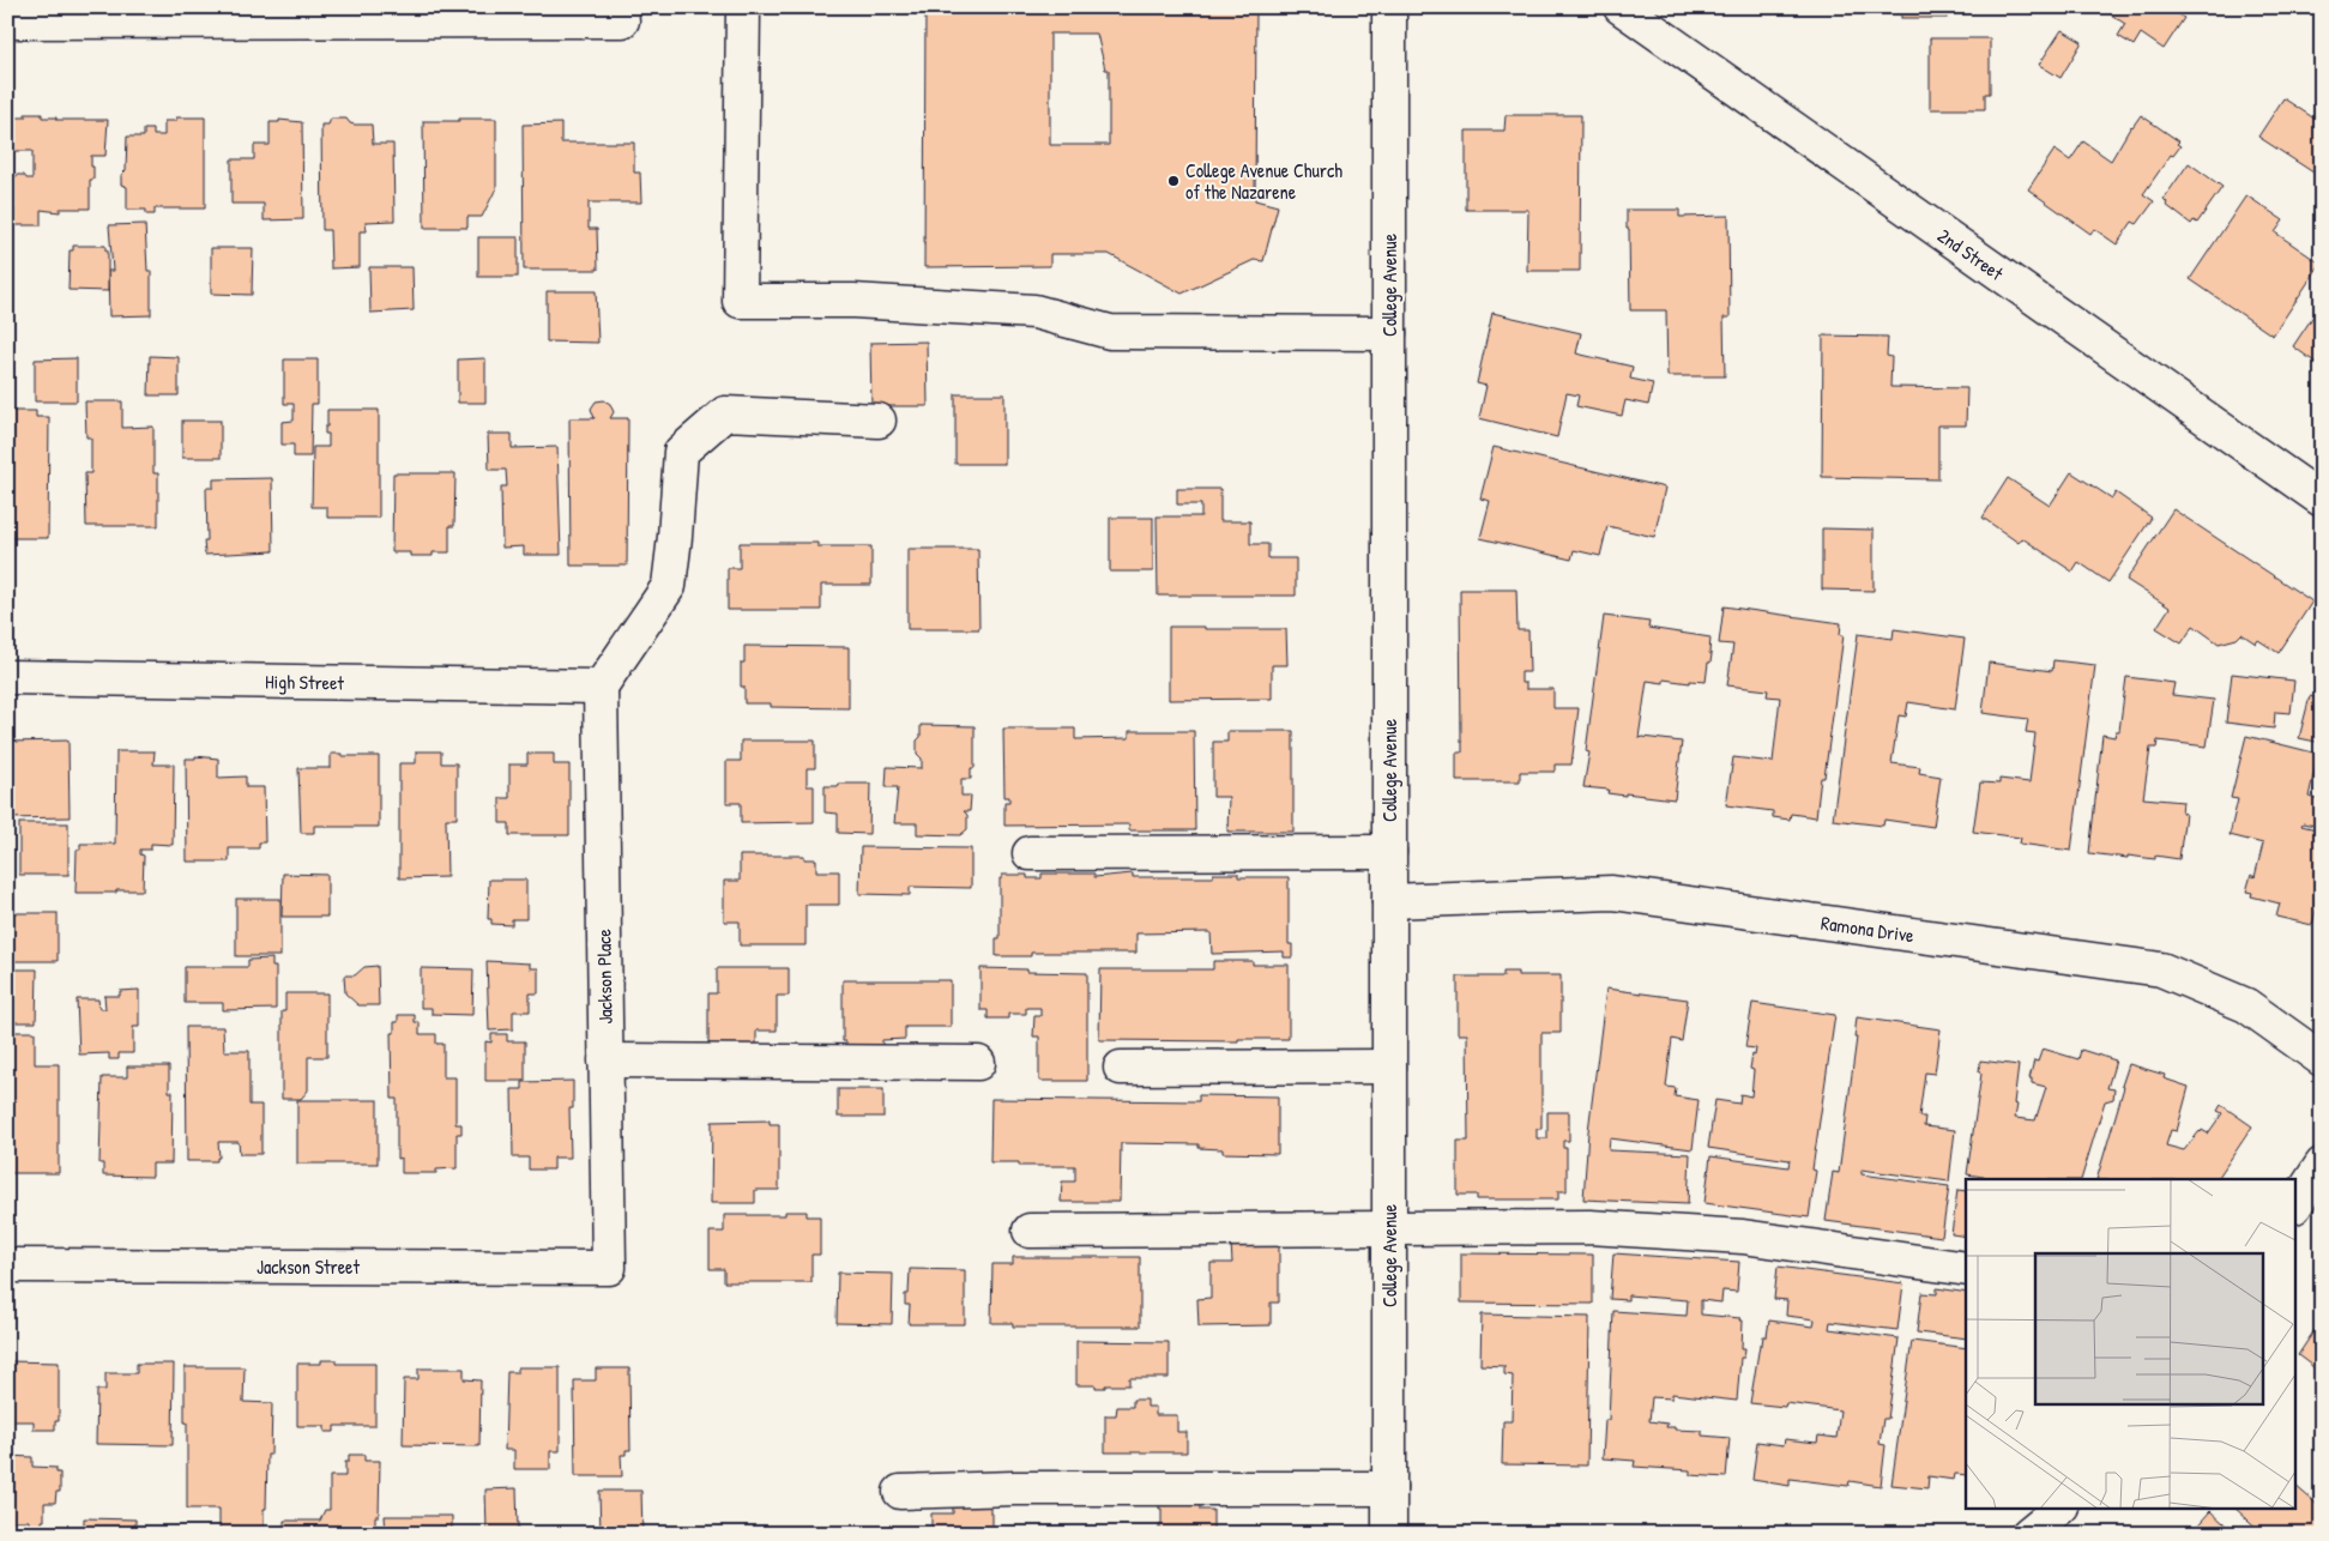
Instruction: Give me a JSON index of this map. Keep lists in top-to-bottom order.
{
  "streets": {
    "street": [
      "2nd Street",
      "College Avenue",
      "High Street",
      "Ramona Drive",
      "Jackson Place",
      "Jackson Street"
    ]
  },
  "crossings": [
    ["College Avenue", "Ramona Drive"],
    ["High Street", "Jackson Place"],
    ["Jackson Place", "Jackson Street"]
  ],
  "places": ["College Avenue Church of the Nazarene"]
}
